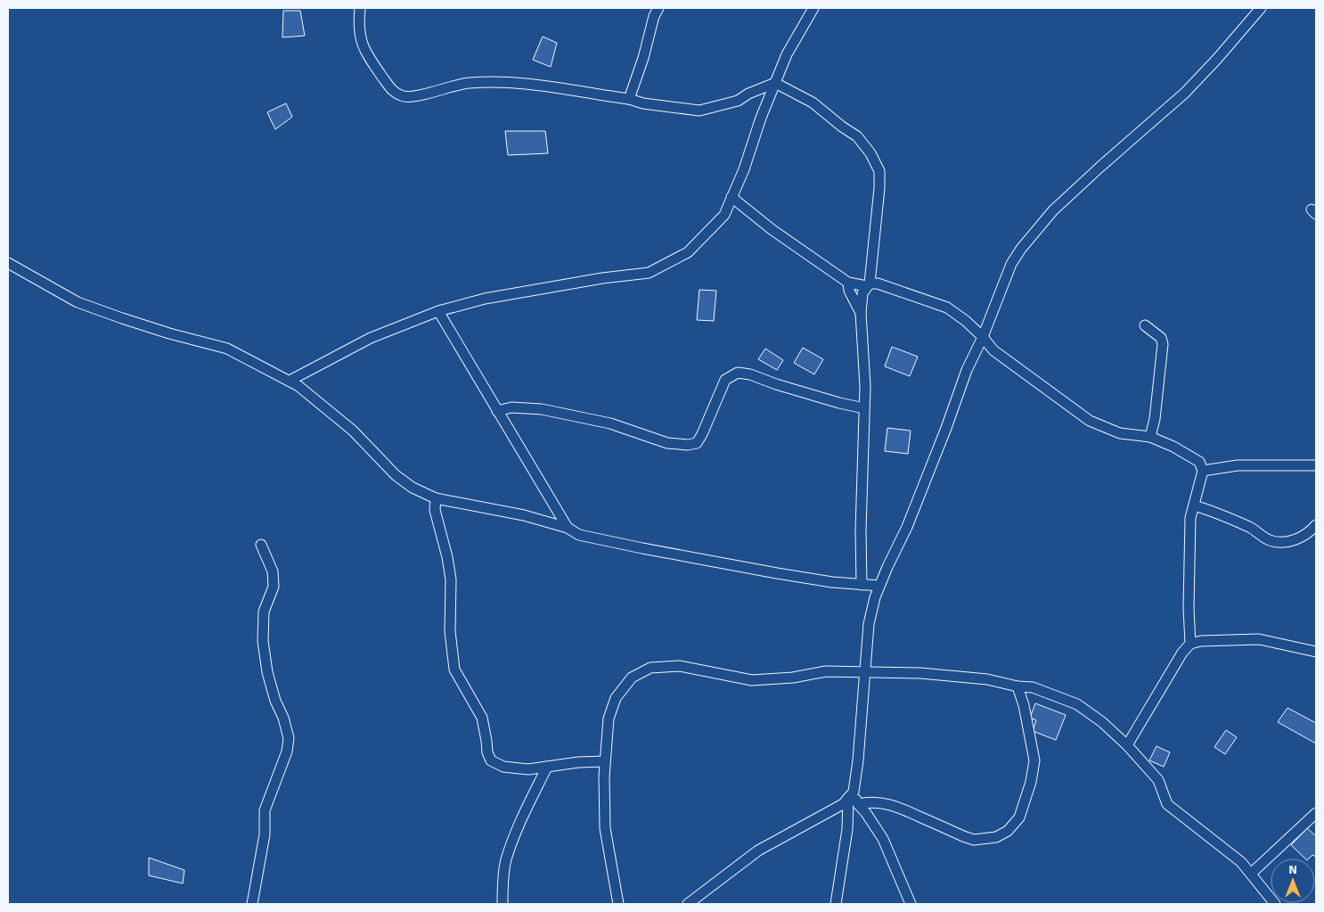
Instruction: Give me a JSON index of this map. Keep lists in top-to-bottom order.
{
  "north": "top"
}
